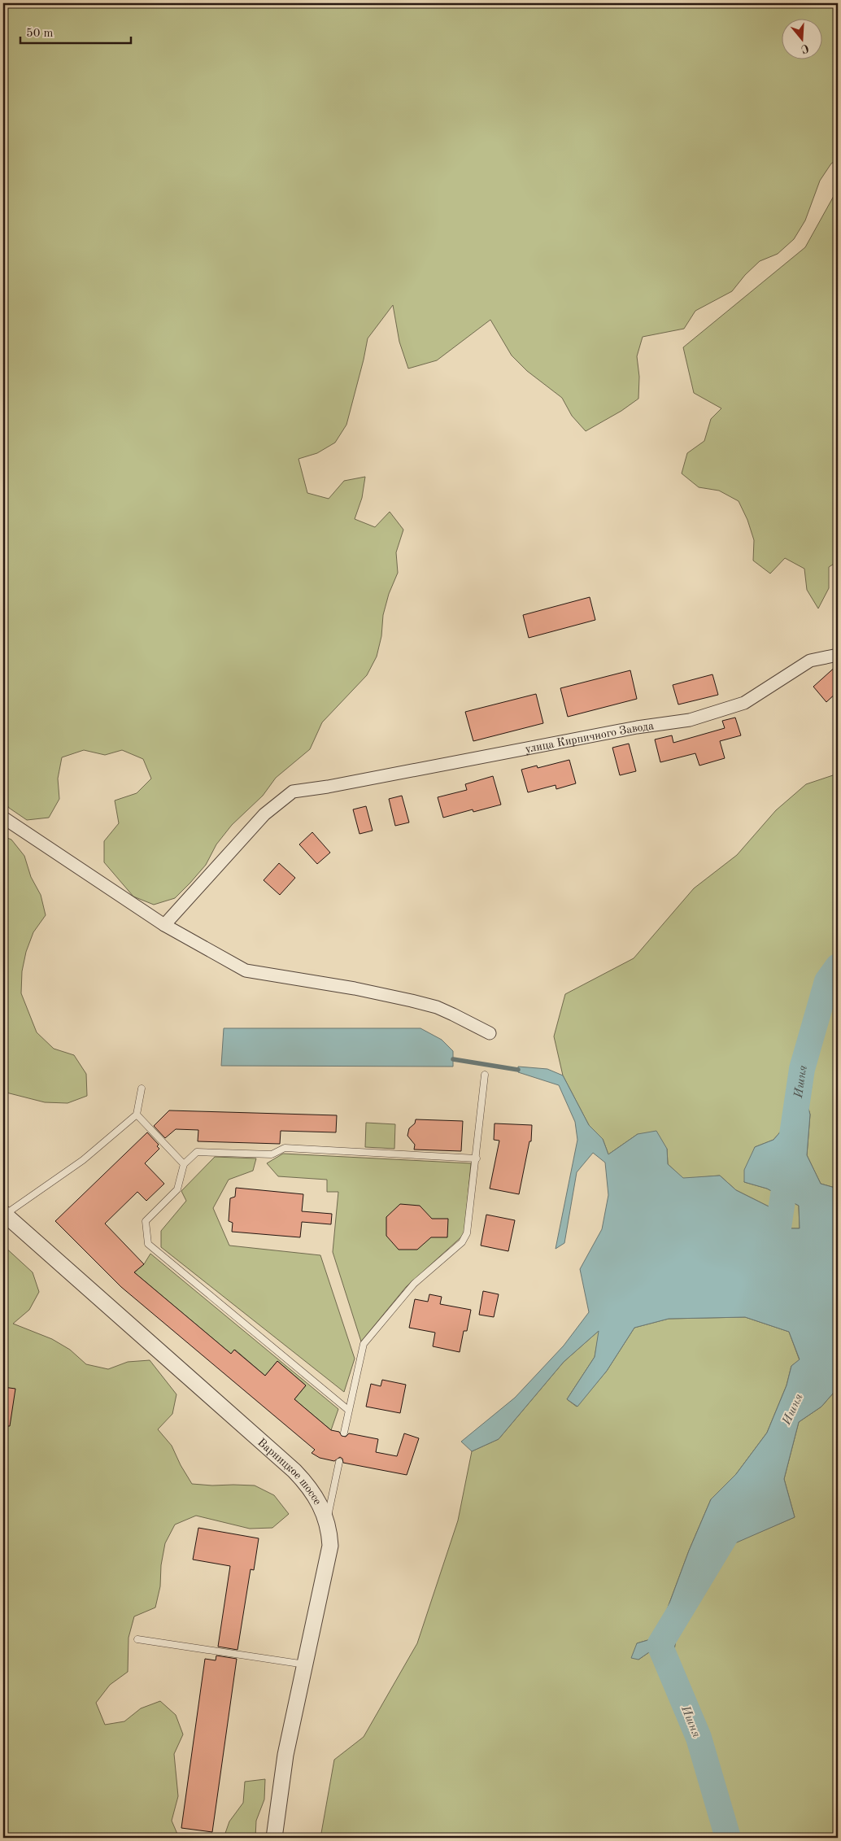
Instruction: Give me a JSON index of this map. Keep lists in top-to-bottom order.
{
  "streets": {
    "street": ["улица Кирпичного Завода", "Варницкое шоссе"]
  },
  "water": ["Ишня"],
  "scale_bar": "50 m",
  "north": "bottom"
}
